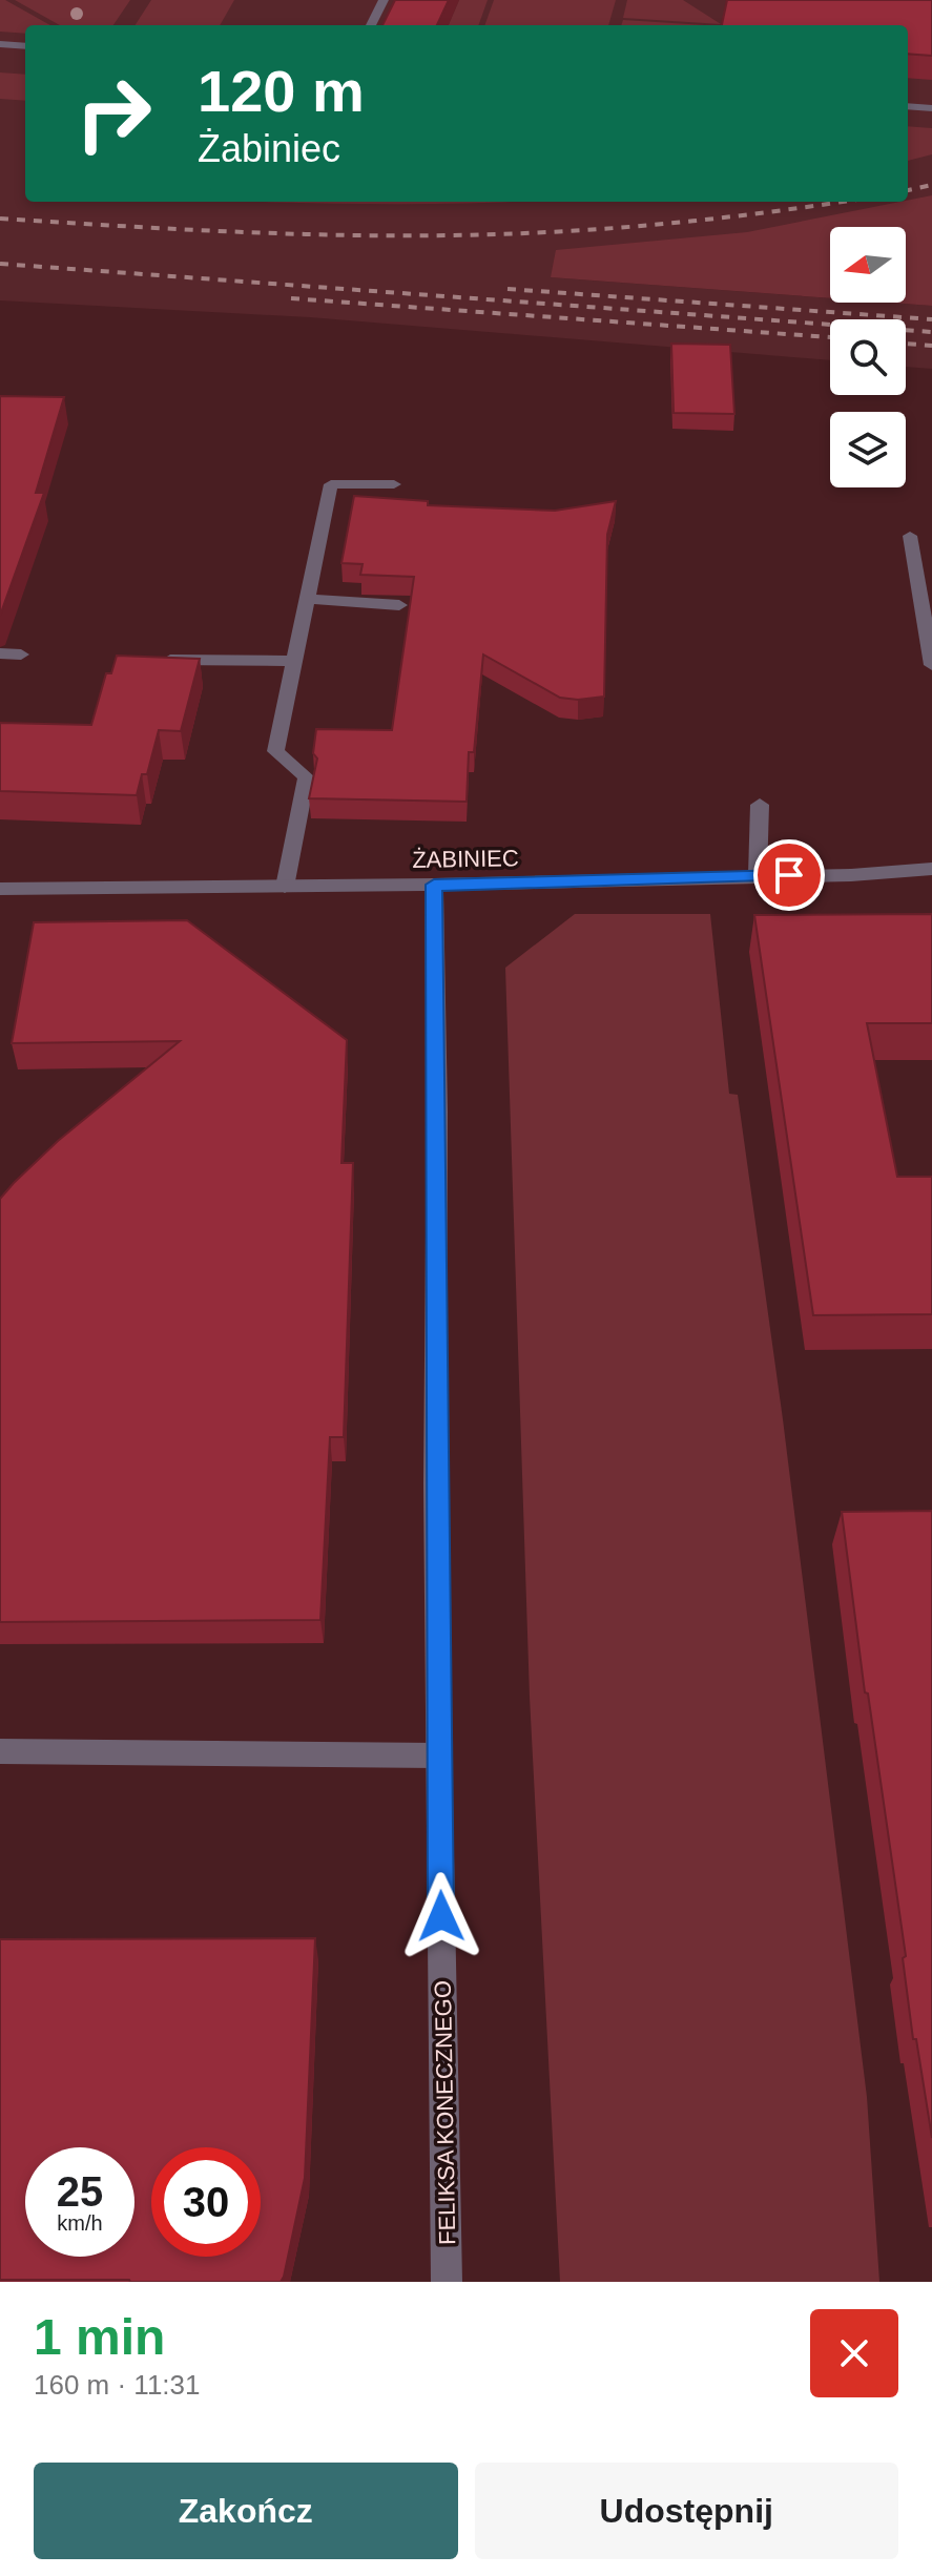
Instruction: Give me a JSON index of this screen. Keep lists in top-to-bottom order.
{
  "streets": {
    "street": ["ŻABINIEC", "FELIKSA KONECZNEGO"]
  },
  "crossings": [
    ["ŻABINIEC", "FELIKSA KONECZNEGO"]
  ],
  "north": "left",
  "page": {
    "turn": ["120 m", "Żabiniec"],
    "speed": "25 km/h",
    "limit": "30",
    "heading": ["1 min", "160 m · 11:31"],
    "buttons": ["Zakończ", "Udostępnij"]
  }
}
